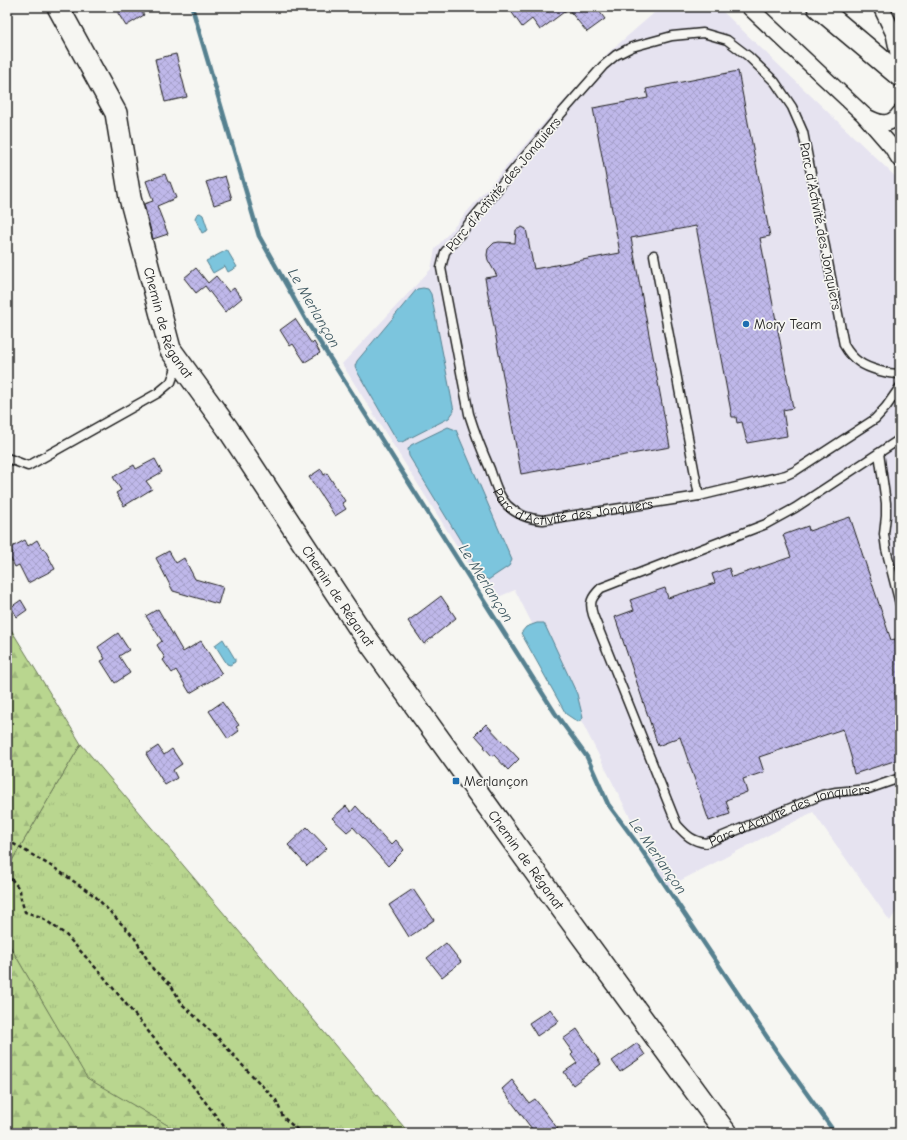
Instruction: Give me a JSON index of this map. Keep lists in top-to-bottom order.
{
  "streets": {
    "street": ["Chemin de Réganat"],
    "lane": ["Parc d'Activité des Jonquiers"]
  },
  "water": ["Le Merlançon"],
  "places": {
    "other": ["Mory Team"],
    "transit": ["Merlançon"]
  }
}
